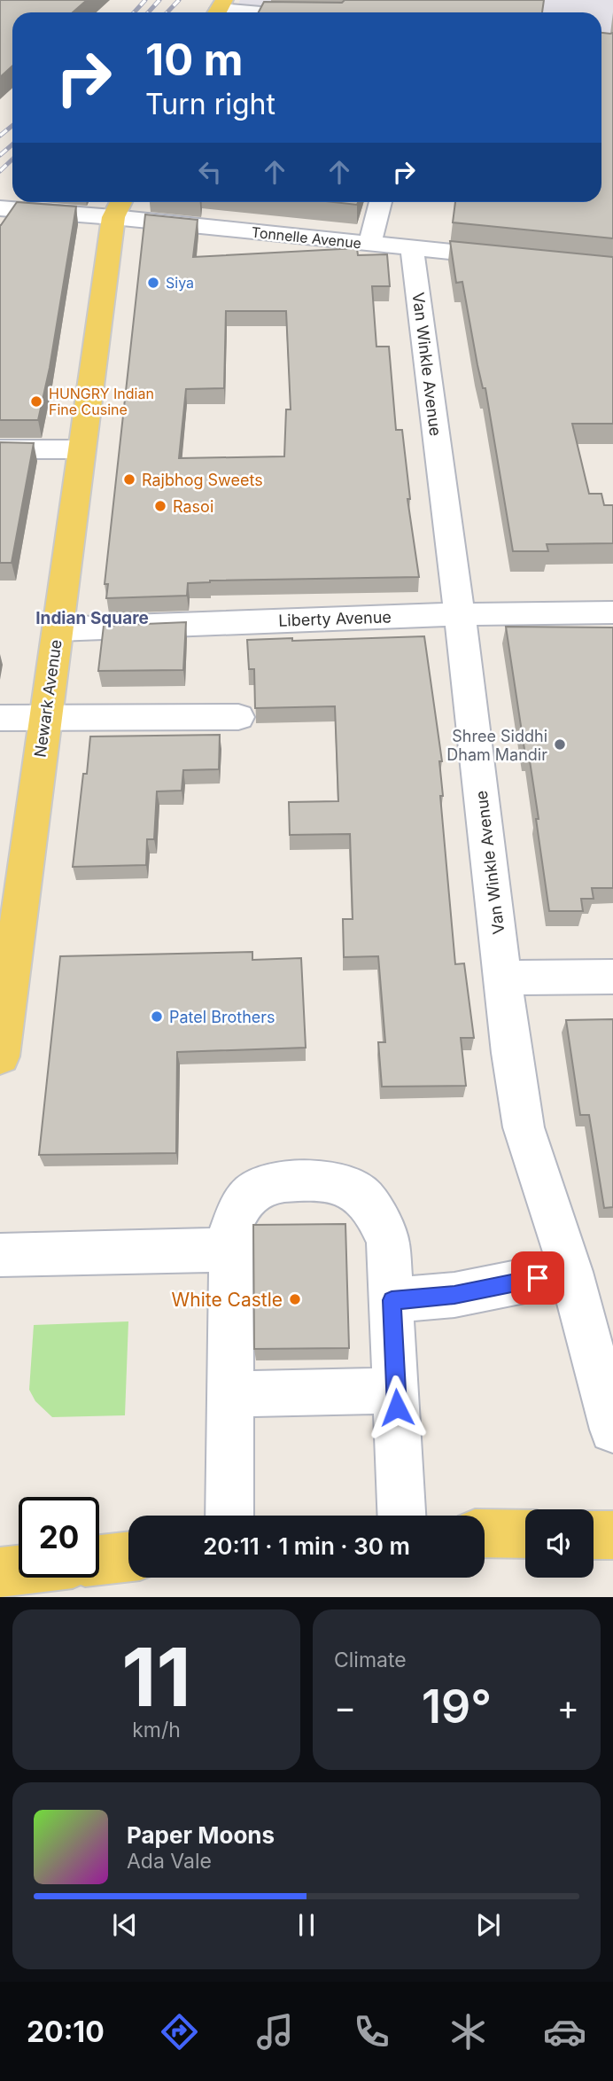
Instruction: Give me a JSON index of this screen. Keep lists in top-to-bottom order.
{
  "streets": {
    "main road": ["Newark Avenue"],
    "street": ["Tonnelle Avenue", "Van Winkle Avenue", "Liberty Avenue"]
  },
  "crossings": [
    ["Tonnelle Avenue", "Van Winkle Avenue"],
    ["Tonnelle Avenue", "Newark Avenue"],
    ["Van Winkle Avenue", "Liberty Avenue"],
    ["Liberty Avenue", "Newark Avenue"]
  ],
  "districts": ["Indian Square"],
  "places": [
    "Siya",
    "HUNGRY Indian Fine Cusine",
    "Rajbhog Sweets",
    "Rasoi",
    "Shree Siddhi Dham Mandir",
    "Patel Brothers",
    "White Castle"
  ],
  "page": {
    "turn": ["10 m", "Turn right"],
    "limit": "20",
    "trip": "20:11 · 1 min · 30 m",
    "tile": [
      ["11", "km/h"],
      "Climate"
    ],
    "heat": ["−", "19°", "+"],
    "song": ["Paper Moons", "Ada Vale"],
    "tabs": "20:10"
  }
}
